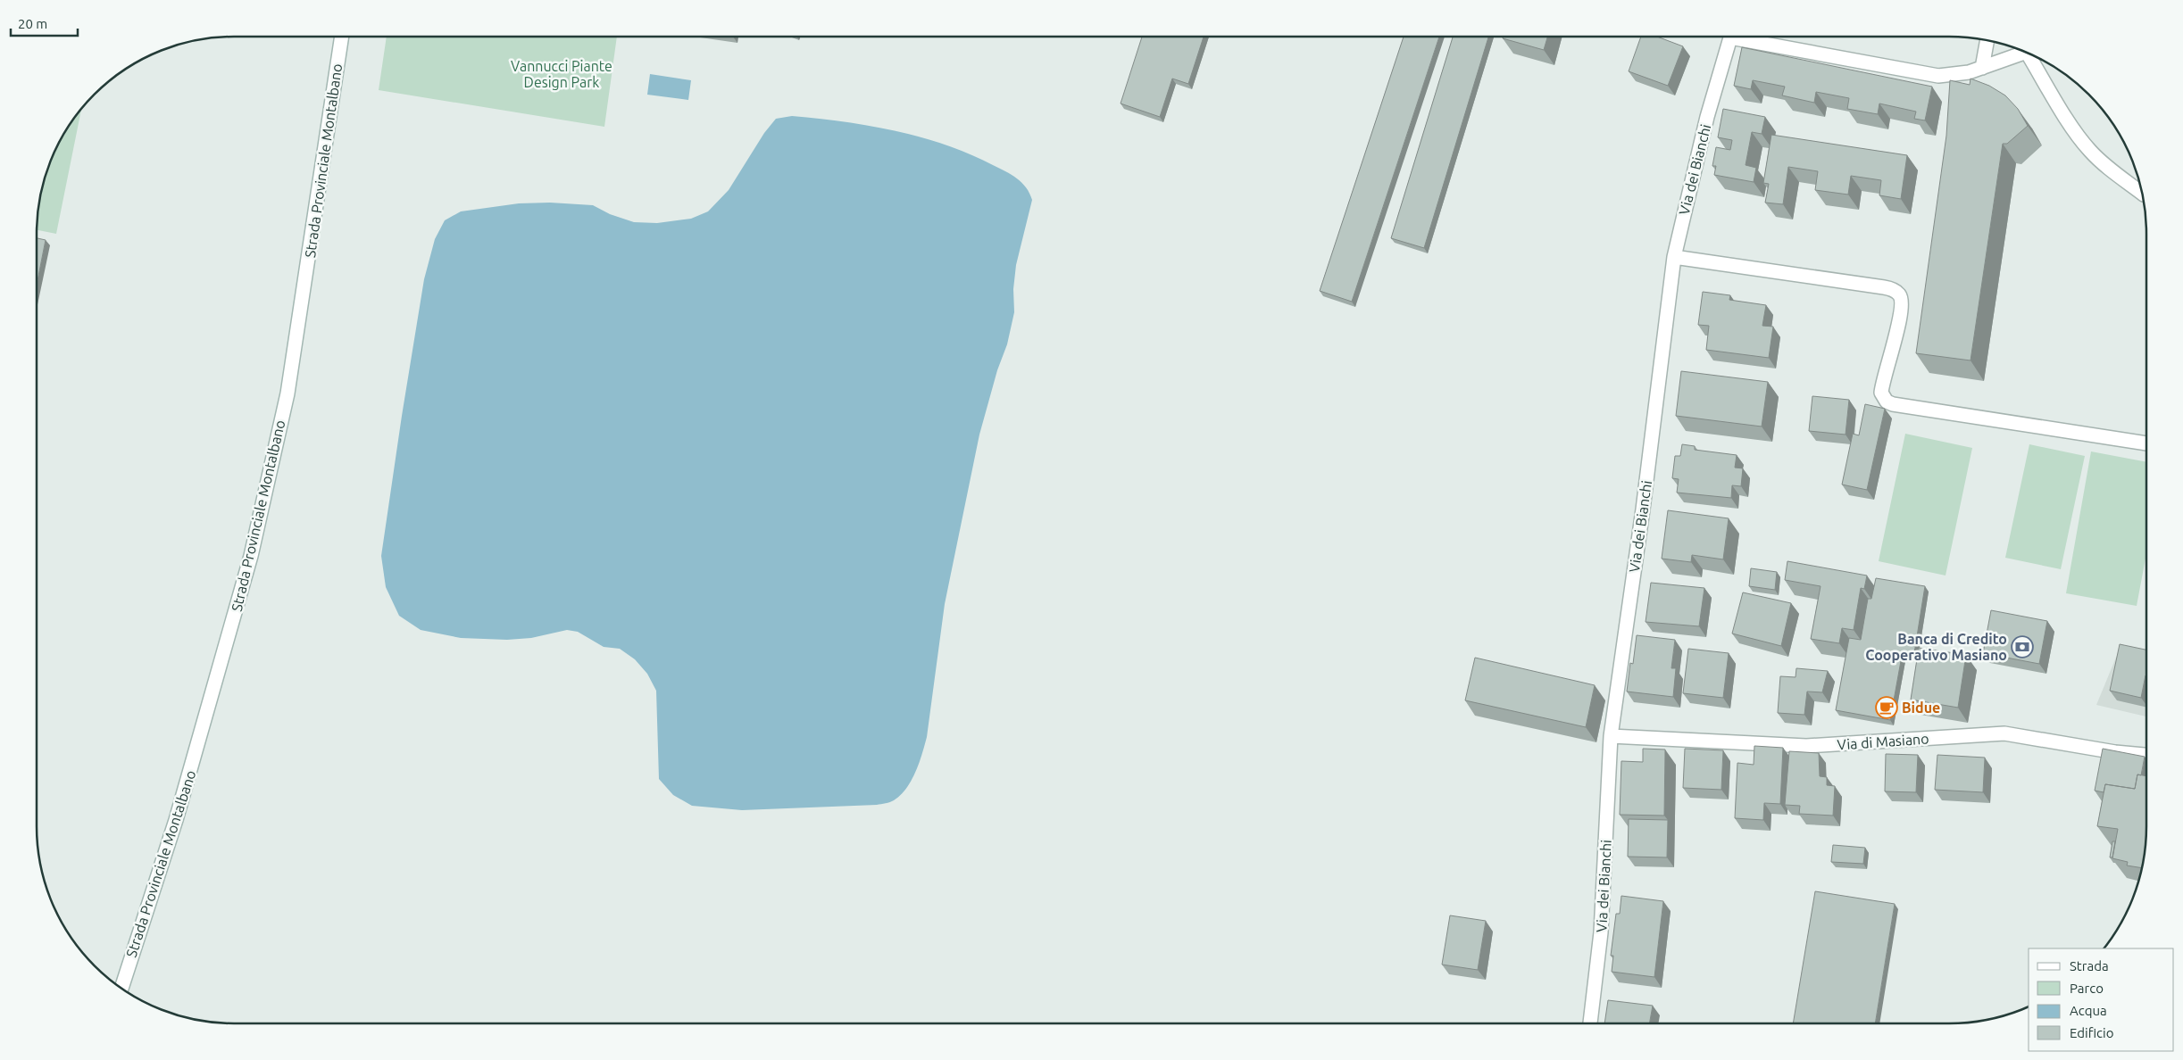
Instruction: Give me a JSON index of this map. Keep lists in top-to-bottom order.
{
  "streets": {
    "street": ["Strada Provinciale Montalbano", "Via dei Bianchi", "Via di Masiano"]
  },
  "crossings": [
    ["Via dei Bianchi", "Via di Masiano"]
  ],
  "parks": ["Vannucci Piante Design Park"],
  "places": {
    "bank": ["Banca di Credito Cooperativo Masiano"],
    "cafe": ["Bidue"]
  },
  "legend": [
    "Strada",
    "Parco",
    "Acqua",
    "Edificio"
  ],
  "scale_bar": "20 m"
}
